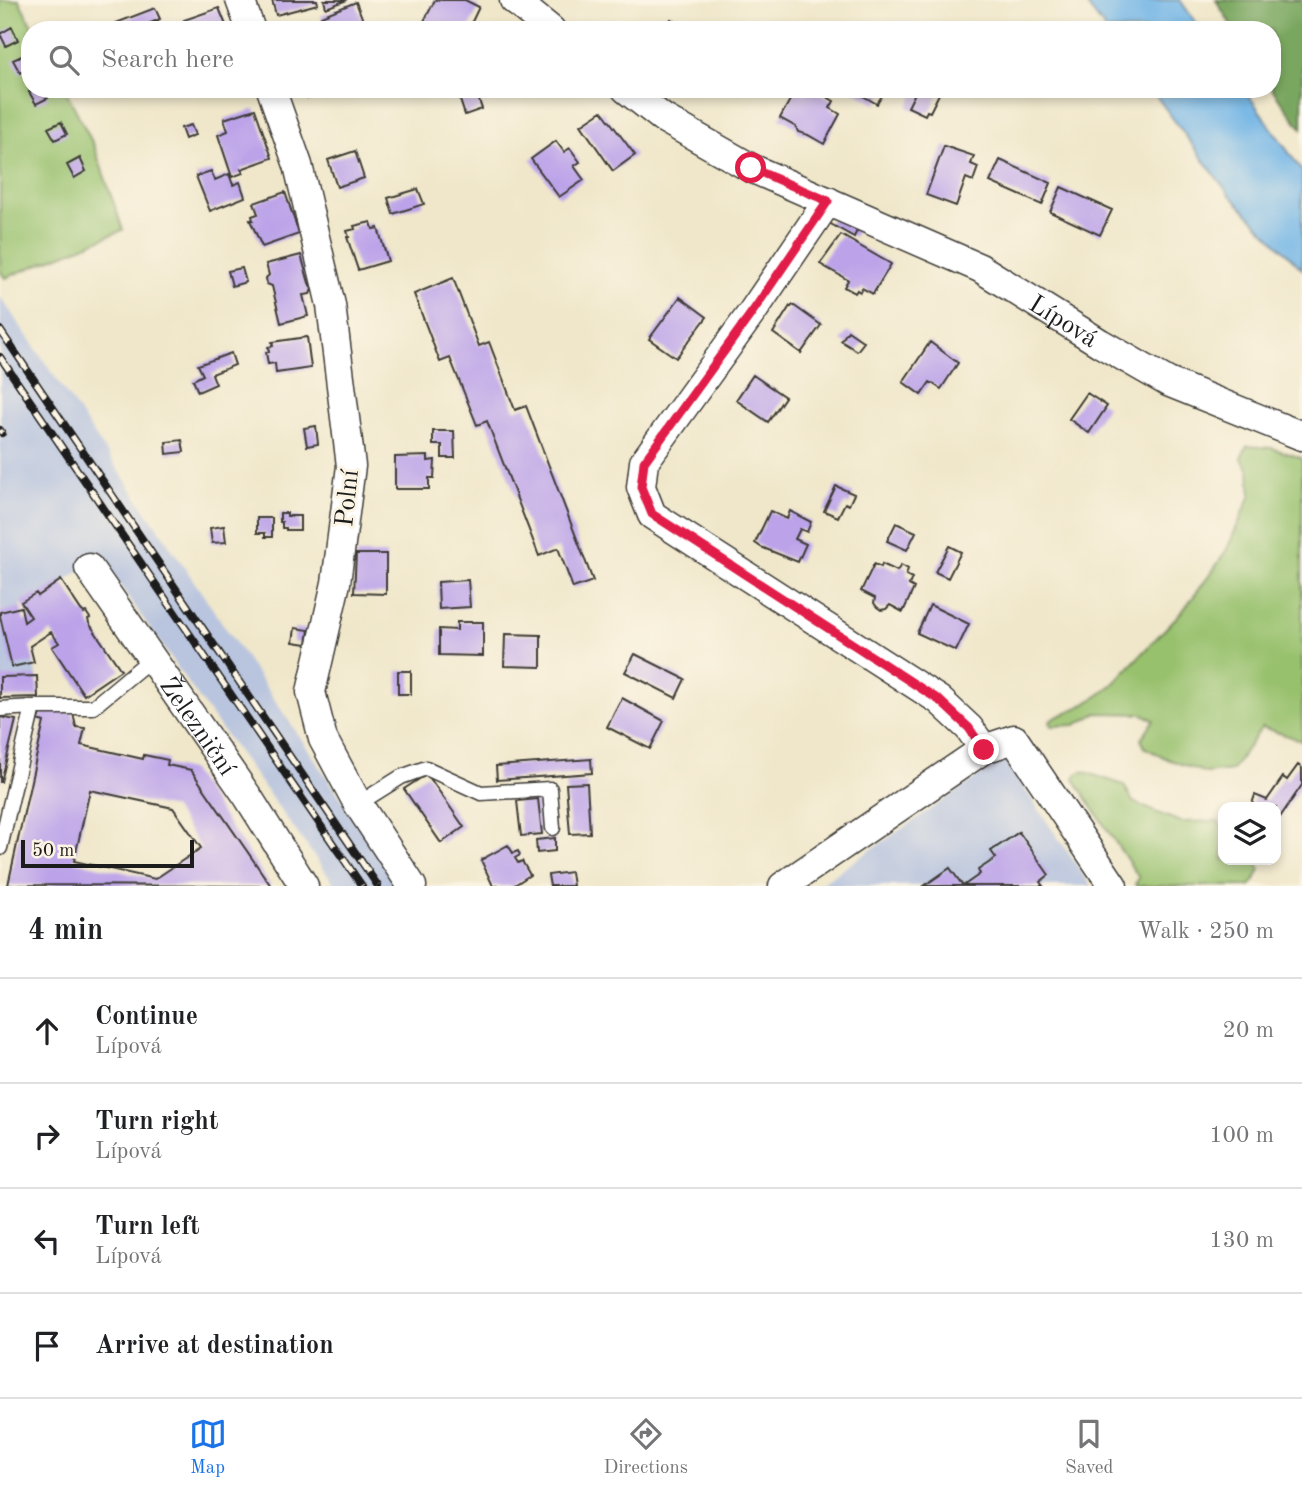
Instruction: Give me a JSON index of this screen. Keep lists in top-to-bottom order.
{
  "streets": {
    "street": ["Lípová", "Polní", "Železniční"]
  },
  "scale_bar": "50 m",
  "page": {
    "search": "Search here",
    "scale": "50 m",
    "heading": ["4 min", "Walk · 250 m"],
    "list": [
      ["Continue", "Lípová", "20 m"],
      ["Turn right", "Lípová", "100 m"],
      ["Turn left", "Lípová", "130 m"],
      "Arrive at destination"
    ],
    "nav": ["Map", "Directions", "Saved"]
  }
}
